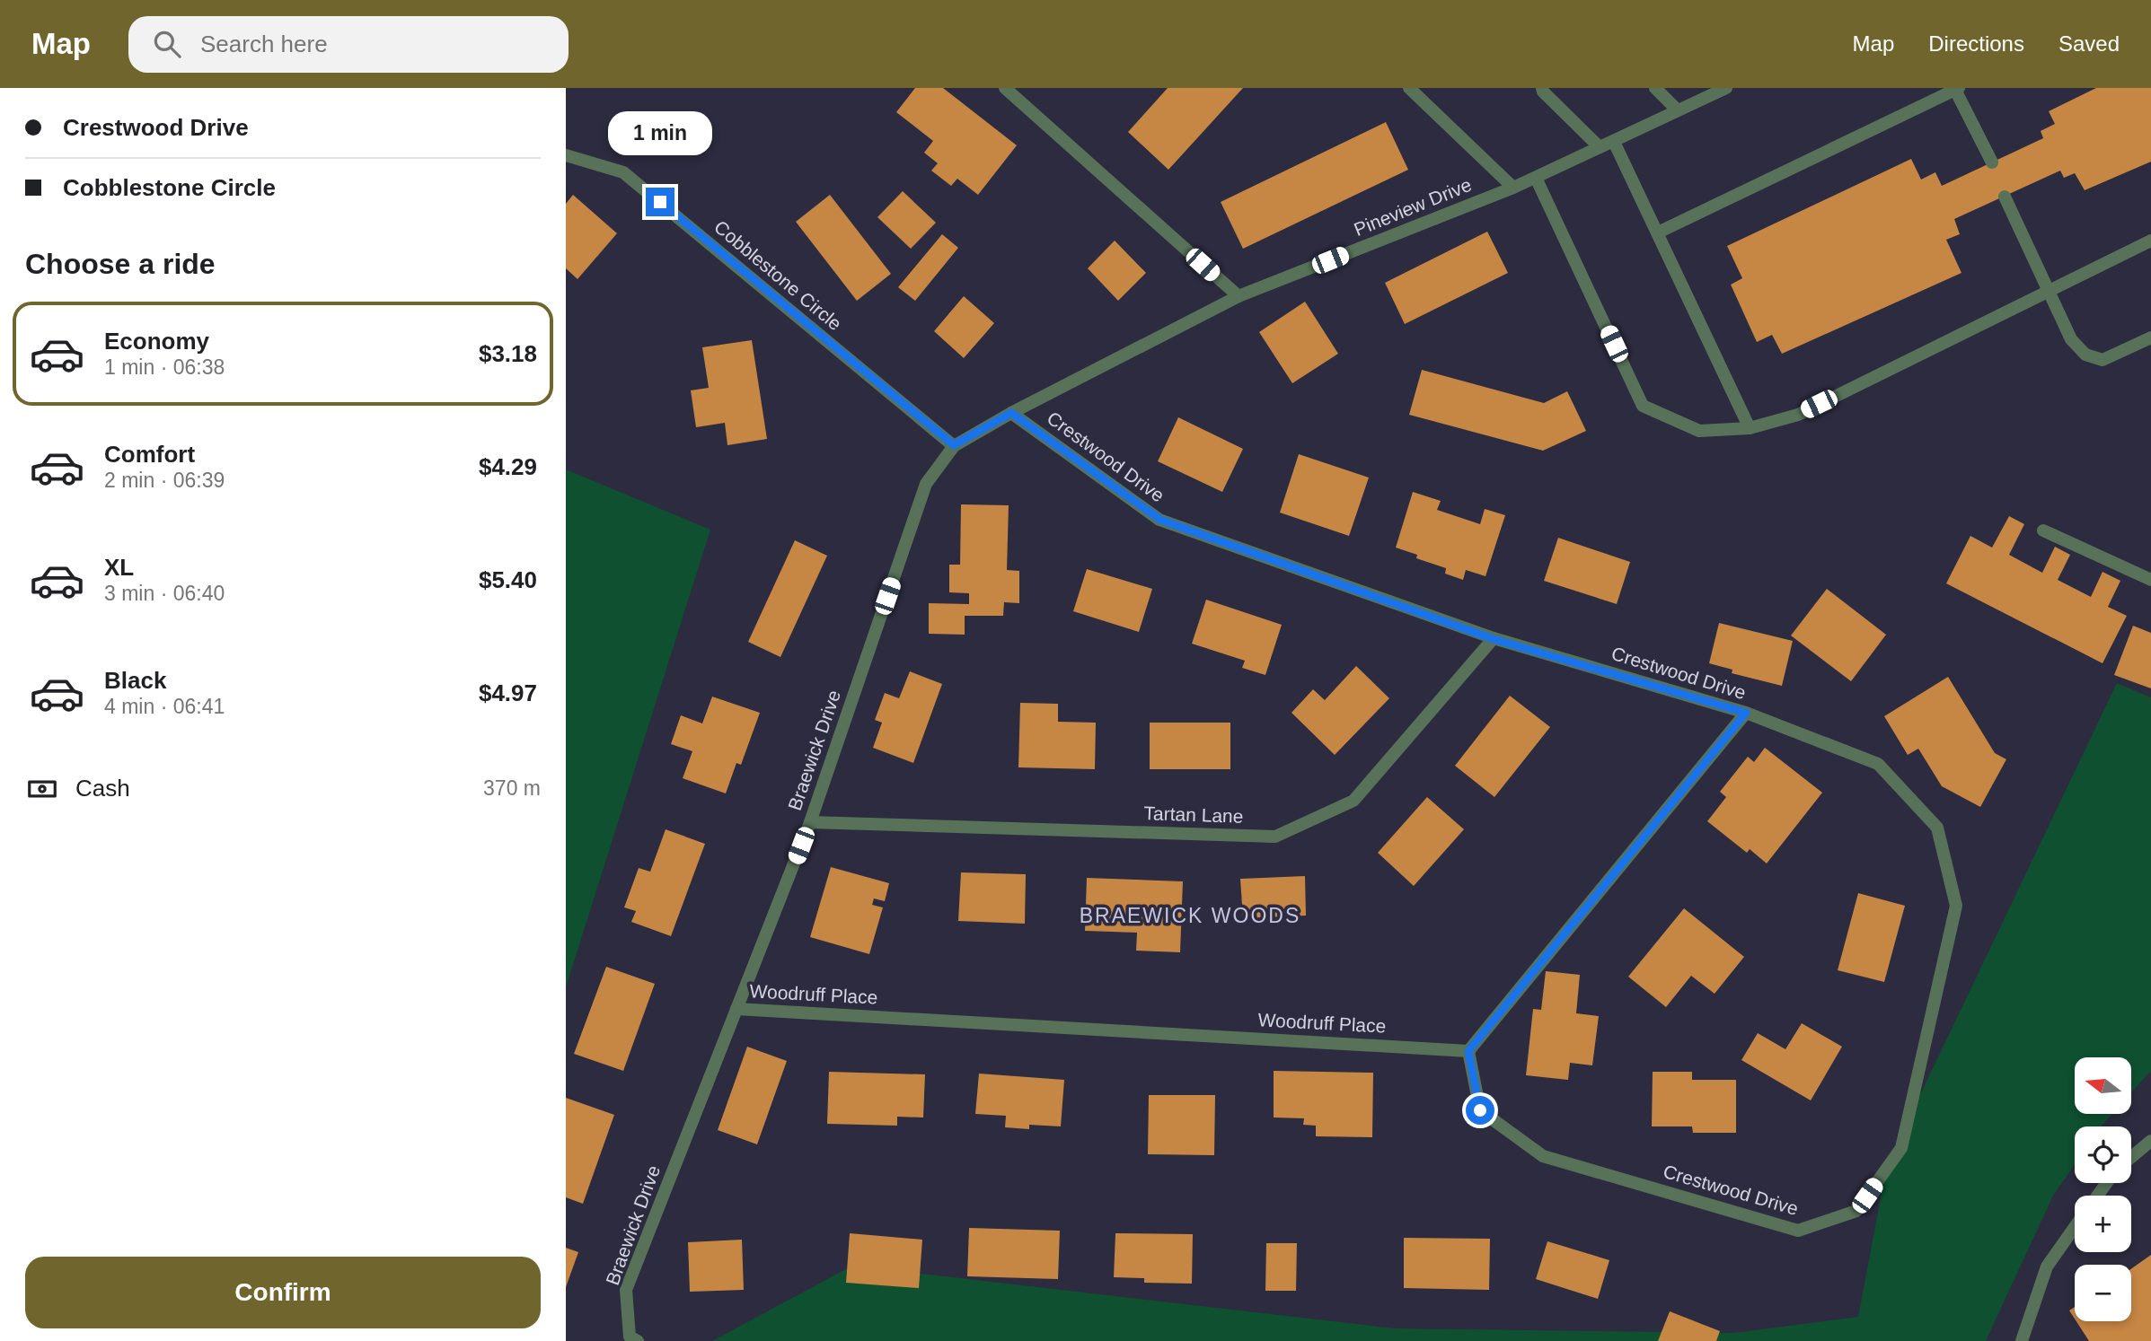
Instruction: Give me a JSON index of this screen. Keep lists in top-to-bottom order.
{
  "streets": {
    "street": [
      "Pineview Drive",
      "Cobblestone Circle",
      "Crestwood Drive",
      "Braewick Drive",
      "Tartan Lane",
      "Woodruff Place"
    ]
  },
  "crossings": [
    ["Pineview Drive", "Crestwood Drive"],
    ["Pineview Drive", "Braewick Drive"],
    ["Cobblestone Circle", "Braewick Drive"],
    ["Crestwood Drive", "Braewick Drive"],
    ["Crestwood Drive", "Tartan Lane"],
    ["Crestwood Drive", "Woodruff Place"],
    ["Braewick Drive", "Tartan Lane"],
    ["Braewick Drive", "Woodruff Place"]
  ],
  "districts": ["BRAEWICK WOODS"],
  "north": "left",
  "page": {
    "header": "Map",
    "search": "Search here",
    "nav": ["Map", "Directions", "Saved"],
    "banner": ["Crestwood Drive", "Cobblestone Circle"],
    "bubble": "1 min",
    "heading": "Choose a ride",
    "list": [
      {
        "name": "Economy",
        "note": "1 min · 06:38",
        "value": "$3.18"
      },
      {
        "name": "Comfort",
        "note": "2 min · 06:39",
        "value": "$4.29"
      },
      {
        "name": "XL",
        "note": "3 min · 06:40",
        "value": "$5.40"
      },
      {
        "name": "Black",
        "note": "4 min · 06:41",
        "value": "$4.97"
      }
    ],
    "pay": ["Cash", "370 m"],
    "map_buttons": ["+", "−"],
    "buttons": "Confirm"
  }
}
